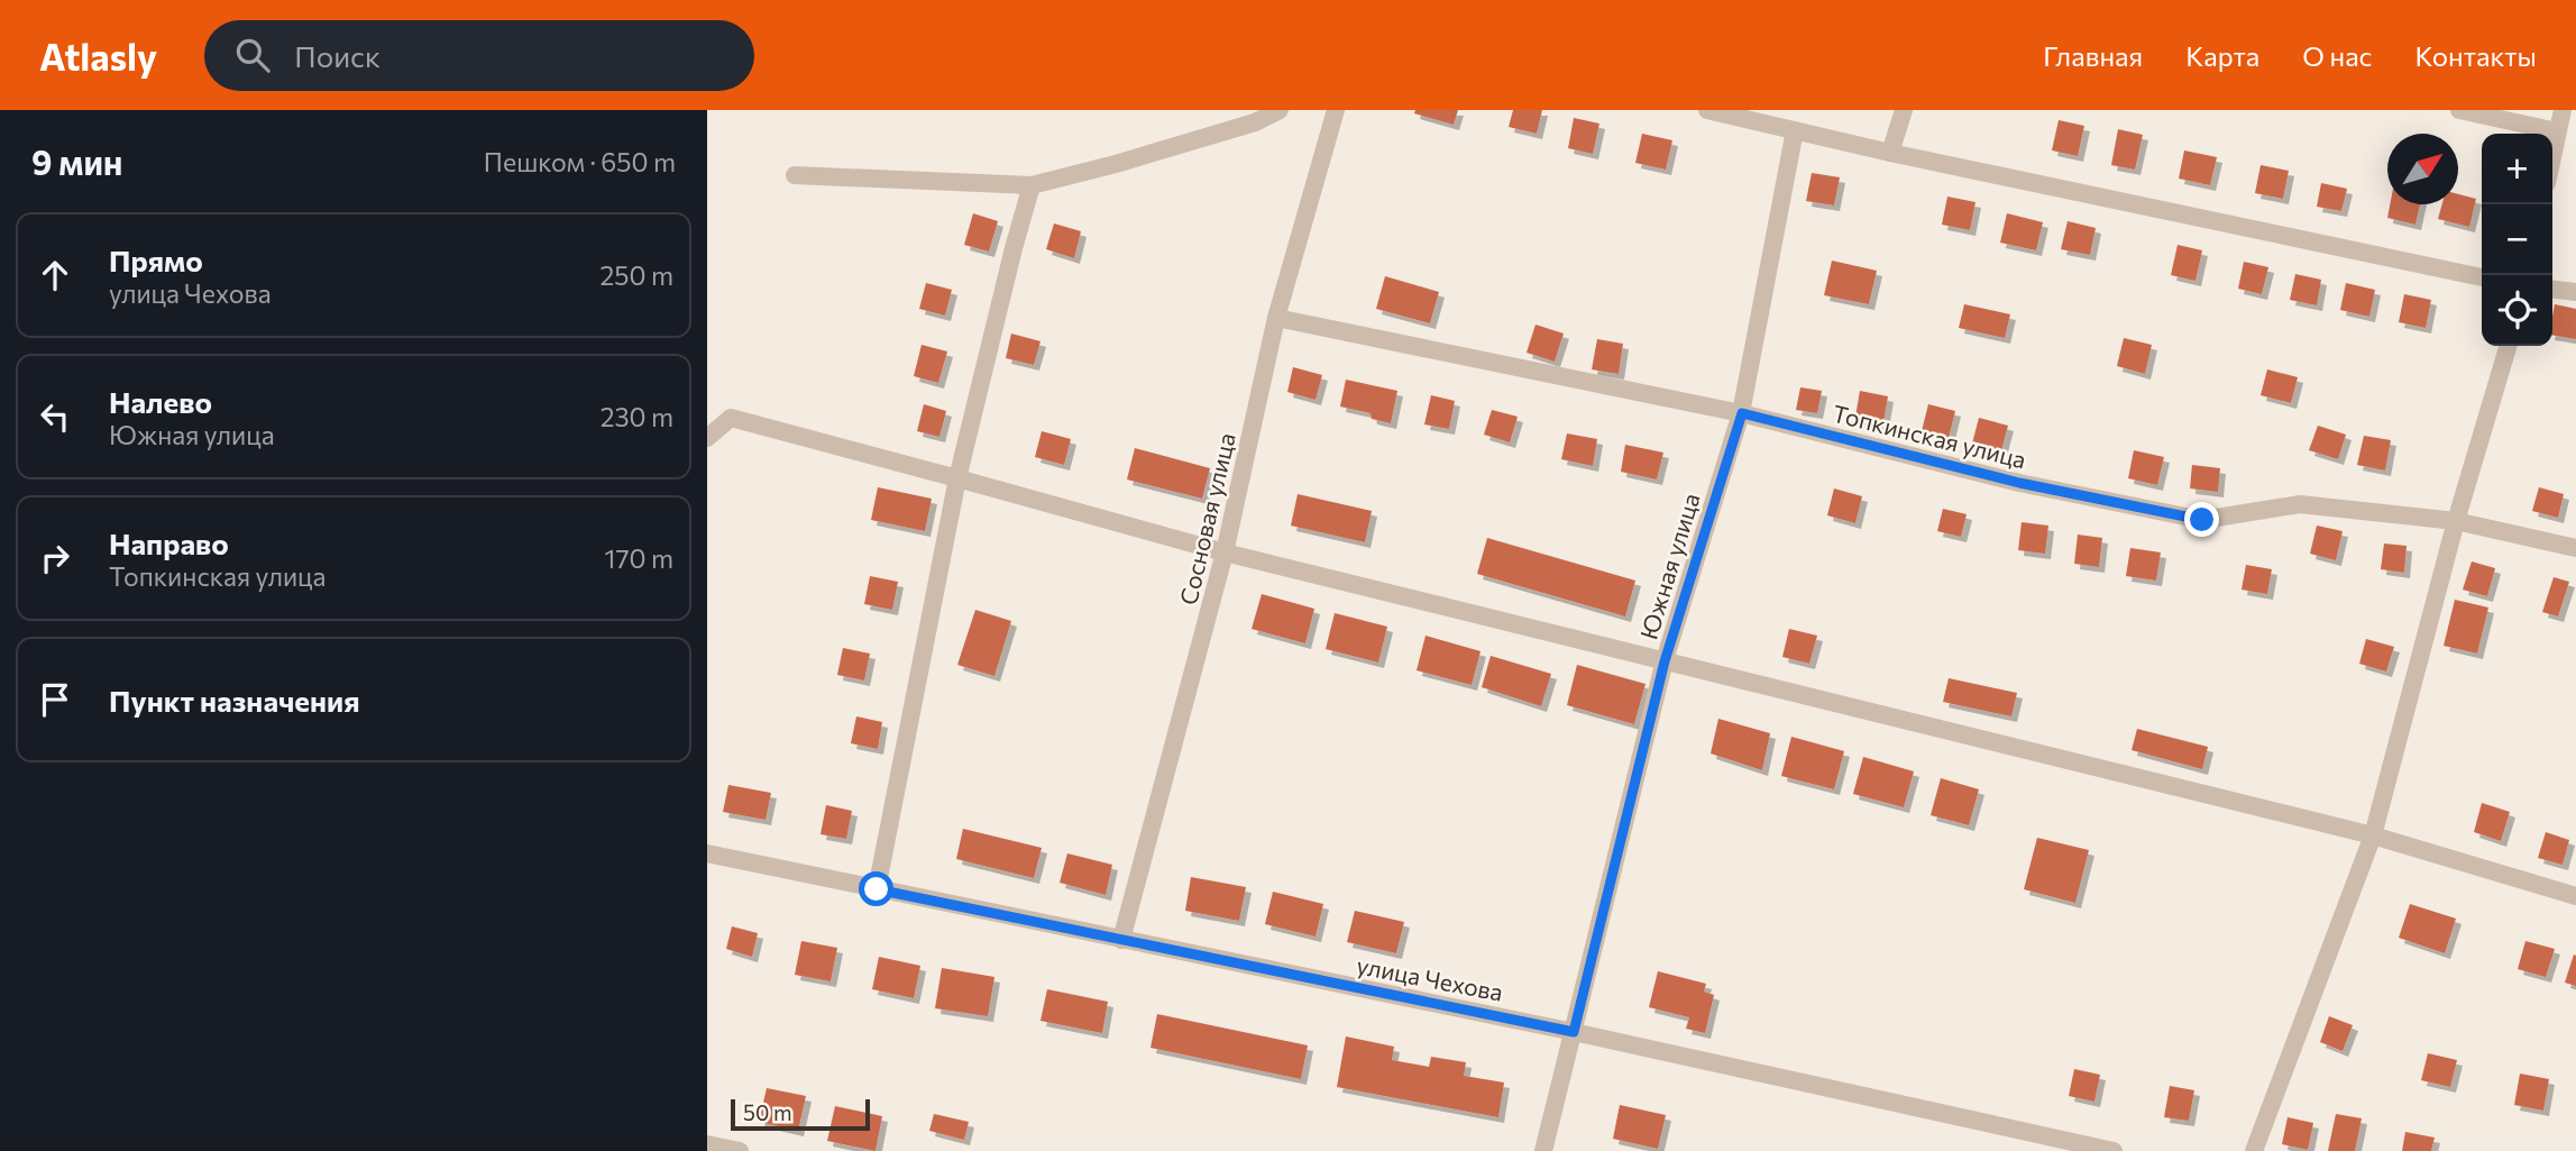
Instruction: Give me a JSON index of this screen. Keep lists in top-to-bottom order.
{
  "streets": {
    "street": [
      "Топкинская улица",
      "Сосновая улица",
      "Южная улица",
      "улица Чехова"
    ]
  },
  "crossings": [
    ["Топкинская улица", "Сосновая улица"],
    ["Топкинская улица", "Южная улица"],
    ["Сосновая улица", "улица Чехова"],
    ["Южная улица", "улица Чехова"]
  ],
  "scale_bar": "50 m",
  "north": "top right",
  "page": {
    "header": "Atlasly",
    "search": "Поиск",
    "nav": [
      "Главная",
      "Карта",
      "О нас",
      "Контакты"
    ],
    "heading": ["9 мин", "Пешком · 650 m"],
    "map_buttons": ["+", "−"],
    "list": [
      ["Прямо", "улица Чехова", "250 m"],
      ["Налево", "Южная улица", "230 m"],
      ["Направо", "Топкинская улица", "170 m"],
      "Пункт назначения"
    ],
    "scale": "50 m"
  }
}
